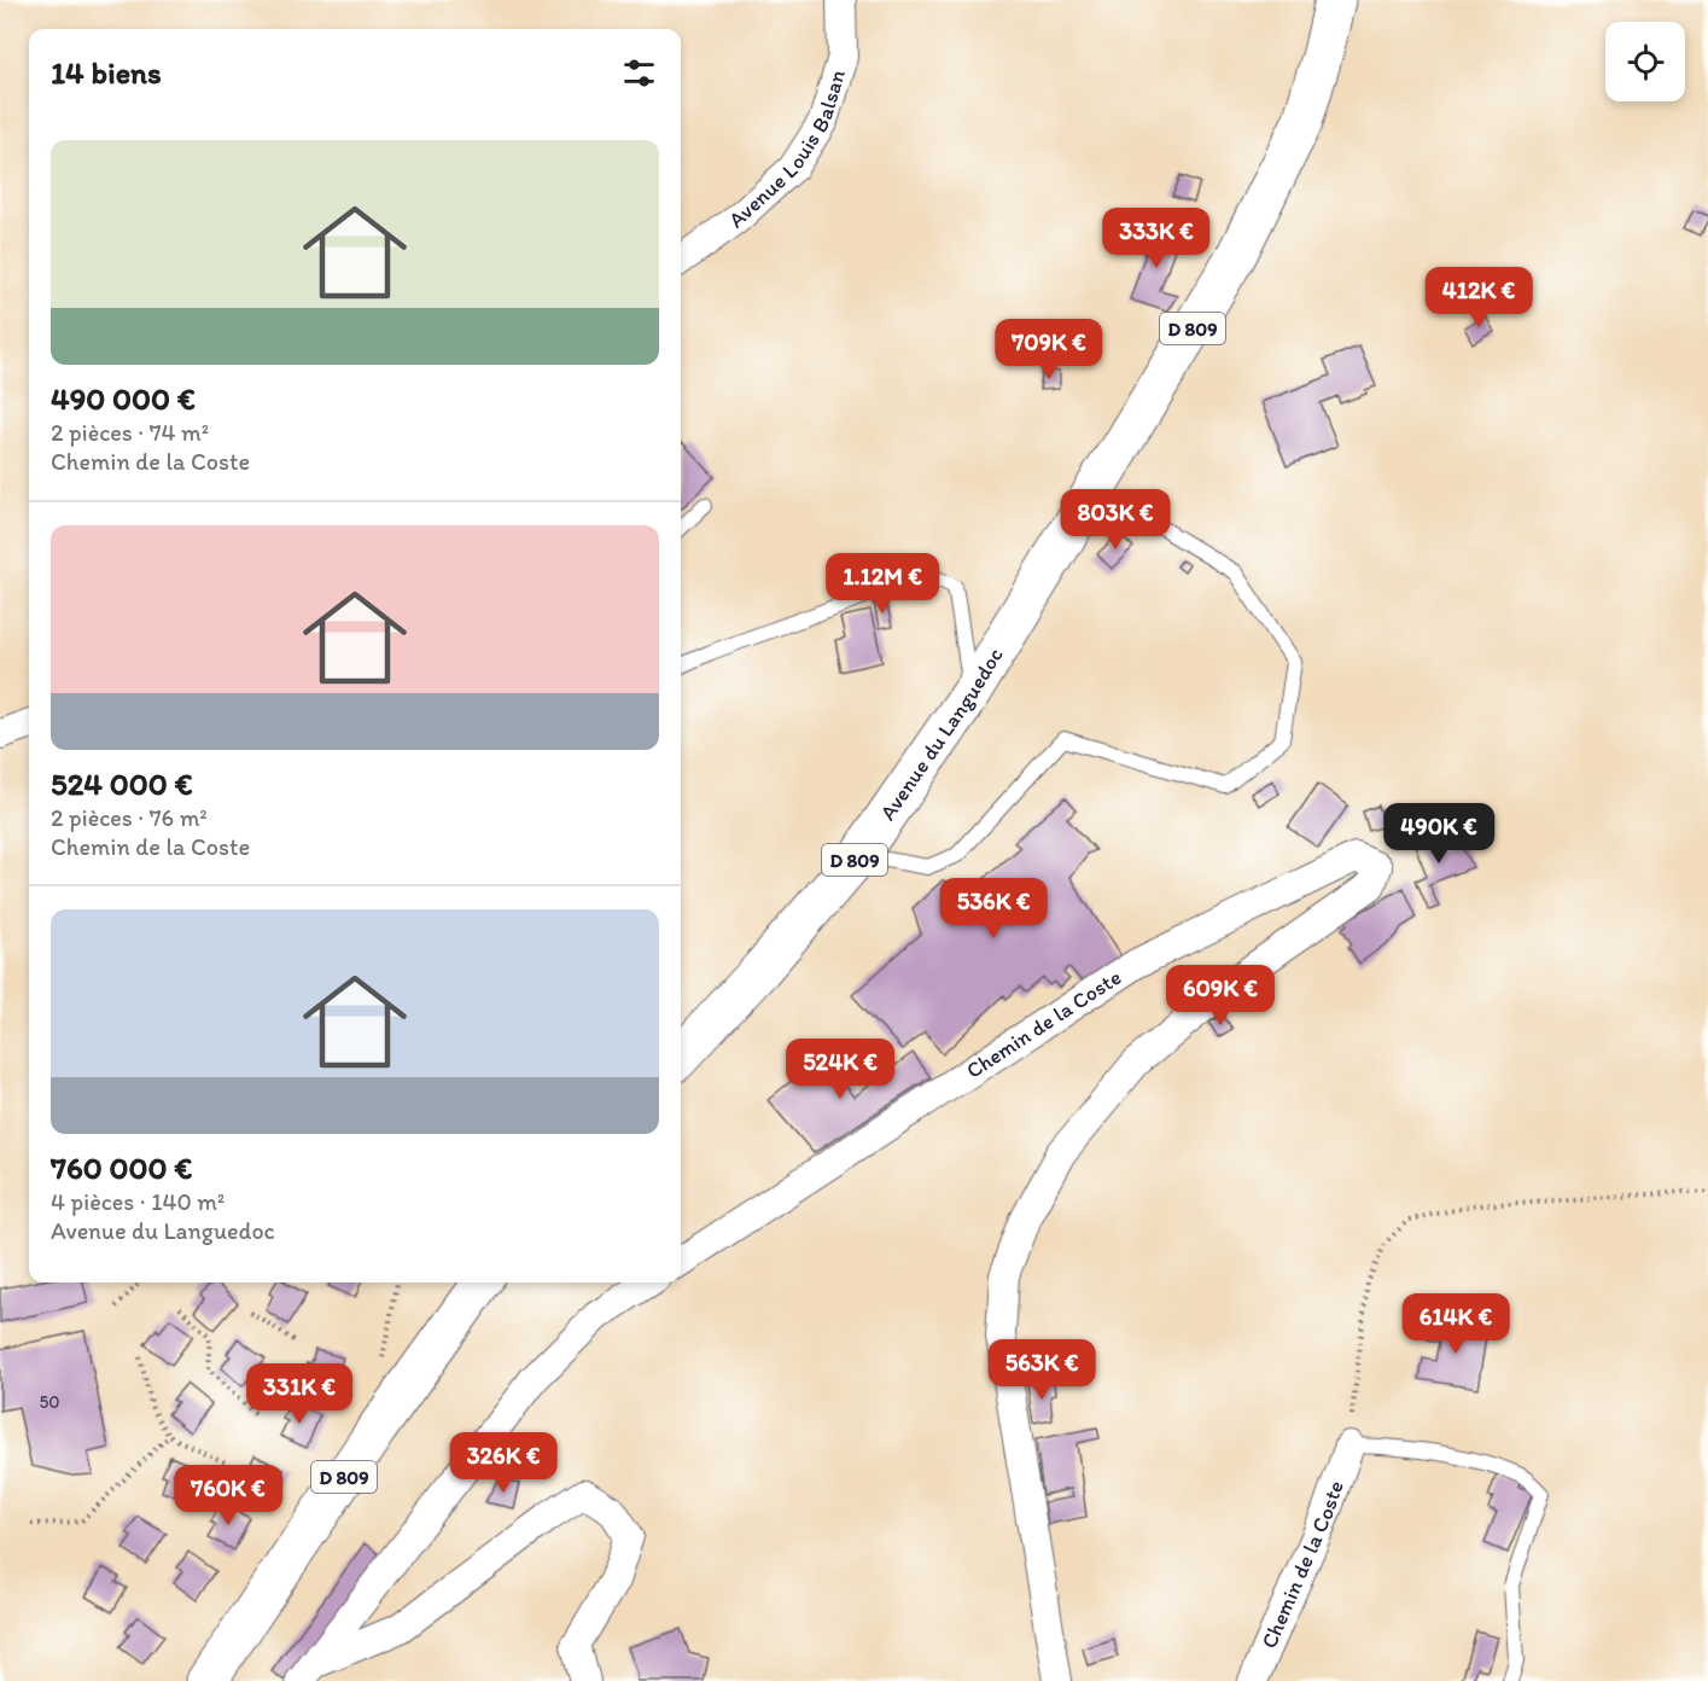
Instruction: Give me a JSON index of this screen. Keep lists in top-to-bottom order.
{
  "streets": {
    "main road": ["D 809", "Avenue du Languedoc"],
    "street": ["Avenue Louis Balsan", "Chemin de la Coste"]
  },
  "crossings": [
    ["D 809", "Avenue du Languedoc"]
  ],
  "house_numbers": ["50"],
  "page": {
    "heading": "14 biens",
    "list": [
      {
        "name": "490 000 €",
        "note": "2 pièces · 74 m² · Chemin de la Coste"
      },
      {
        "name": "524 000 €",
        "note": "2 pièces · 76 m² · Chemin de la Coste"
      },
      {
        "name": "760 000 €",
        "note": "4 pièces · 140 m² · Avenue du Languedoc"
      }
    ],
    "price": [
      "333K €",
      "412K €",
      "709K €",
      "803K €",
      "1.12M €",
      "490K €",
      "536K €",
      "609K €",
      "524K €",
      "614K €",
      "563K €",
      "331K €",
      "326K €",
      "760K €"
    ]
  }
}
